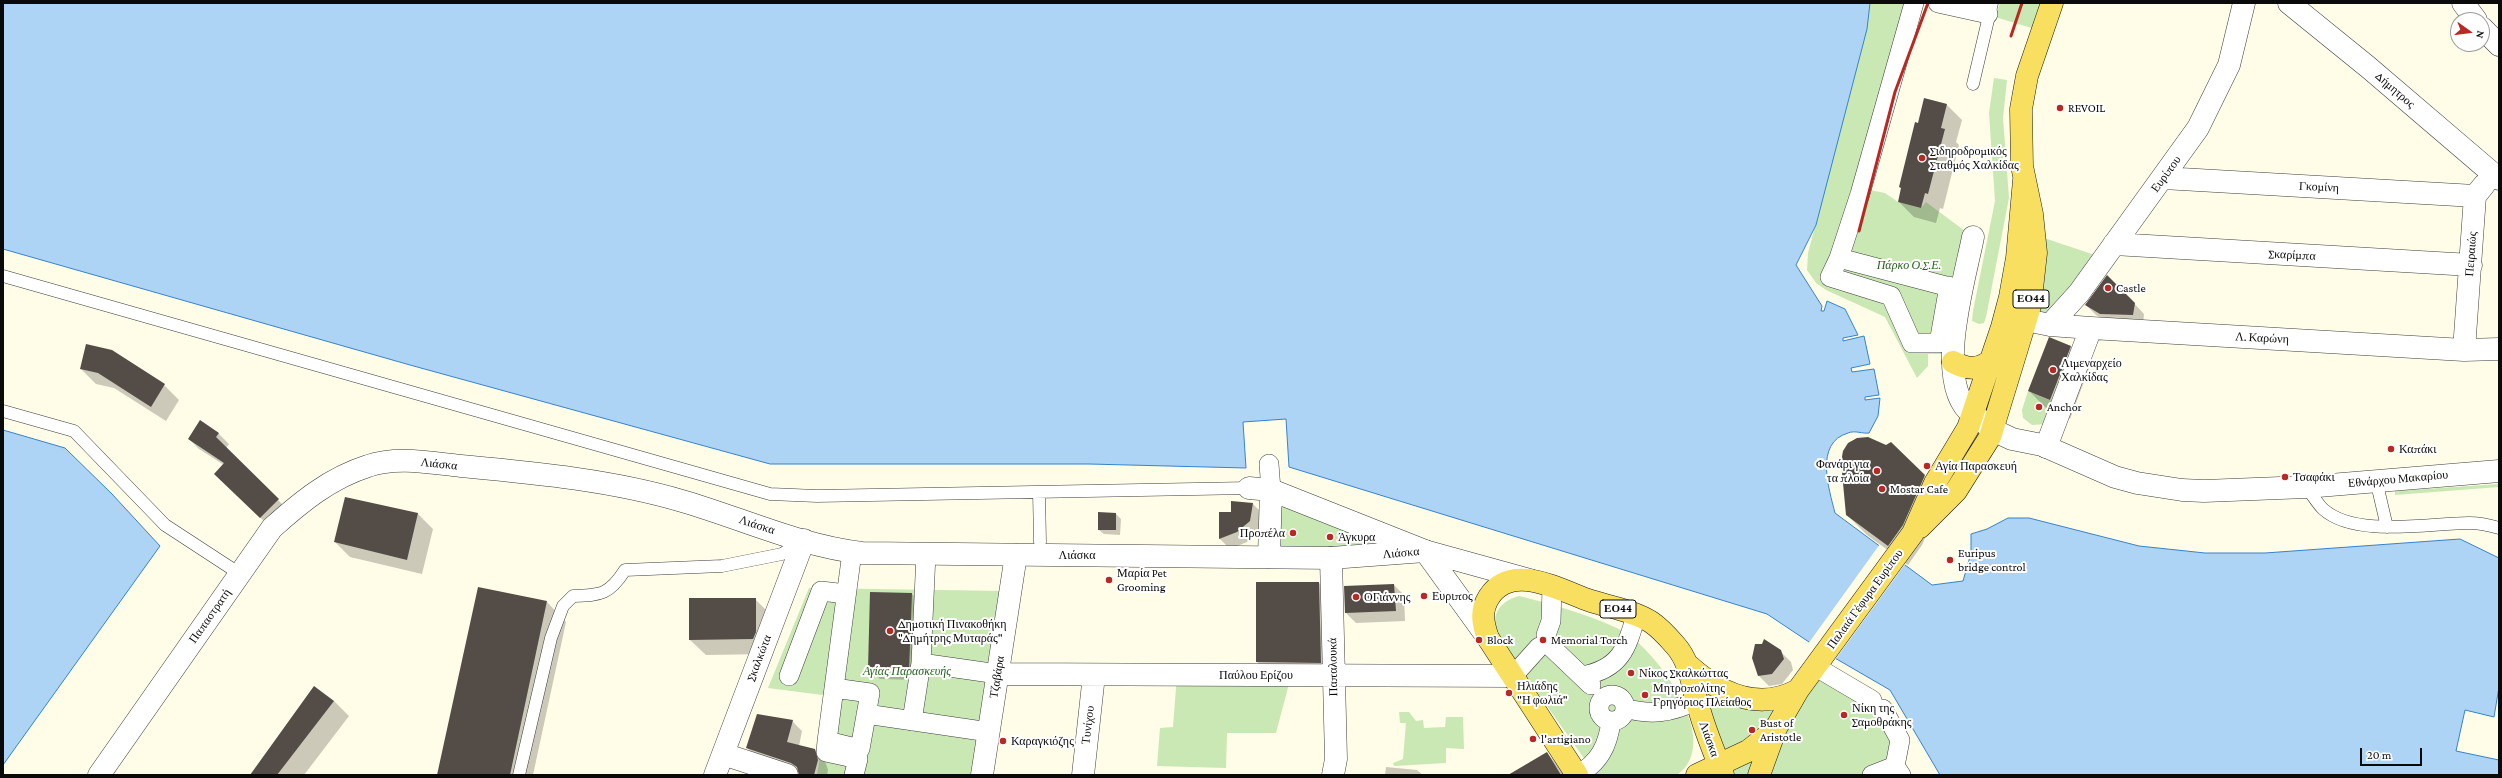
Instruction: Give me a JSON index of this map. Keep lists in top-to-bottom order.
{
  "streets": {
    "main road": ["ΕΟ44", "Λιάσκα", "Παλαιά Γέφυρα Ευρίπου"],
    "street": [
      "Δήμητρος",
      "Ευρίπου",
      "Γκομίνη",
      "Πειραιώς",
      "Σκαρίμπα",
      "Λ. Καρώνη",
      "Εθνάρχου Μακαρίου",
      "Παπαστρατή",
      "Σκαλκώτα",
      "Παπαλουκά",
      "Παύλου Ερίζου",
      "Τζαβάρα",
      "Τυνίχου"
    ]
  },
  "crossings": [
    ["Ευρίπου", "Γκομίνη"],
    ["Ευρίπου", "Σκαρίμπα"],
    ["Ευρίπου", "Λ. Καρώνη"],
    ["Γκομίνη", "Πειραιώς"],
    ["Πειραιώς", "Σκαρίμπα"],
    ["Πειραιώς", "Λ. Καρώνη"],
    ["ΕΟ44", "Λ. Καρώνη"],
    ["ΕΟ44", "Λιάσκα"],
    ["ΕΟ44", "Εθνάρχου Μακαρίου"],
    ["ΕΟ44", "Παλαιά Γέφυρα Ευρίπου"],
    ["ΕΟ44", "Παύλου Ερίζου"],
    ["Λιάσκα", "Παπαστρατή"],
    ["Λιάσκα", "Σκαλκώτα"],
    ["Λιάσκα", "Παπαλουκά"],
    ["Λιάσκα", "Τζαβάρα"],
    ["Παπαλουκά", "Παύλου Ερίζου"],
    ["Παύλου Ερίζου", "Τζαβάρα"],
    ["Παύλου Ερίζου", "Τυνίχου"]
  ],
  "parks": ["Πάρκο Ο.Σ.Ε.", "Αγίας Παρασκευής"],
  "places": [
    "REVOIL",
    "Σιδηροδρομικός Σταθμός Χαλκίδας",
    "Castle",
    "Λιμεναρχείο Χαλκίδας",
    "Anchor",
    "Καπάκι",
    "Αγία Παρασκευή",
    "Φανάρι για τα πλοία",
    "Τσαφάκι",
    "Mostar Cafe",
    "Προπέλα",
    "Άγκυρα",
    "Euripus bridge control",
    "Μαρία Pet Grooming",
    "Ευριπος",
    "ΟΓιάννης",
    "Δημοτική Πινακοθήκη \"Δημήτρης Μυταράς\"",
    "Block",
    "Memorial Torch",
    "Νίκος Σκαλκώττας",
    "Ηλιάδης \"Η φωλιά\"",
    "Μητροπολίτης Γρηγόριος Πλείαθος",
    "Νίκη της Σαμοθράκης",
    "Bust of Aristotle",
    "l'artigiano",
    "Καραγκιόζης"
  ],
  "scale_bar": "20 m",
  "north": "right"
}
